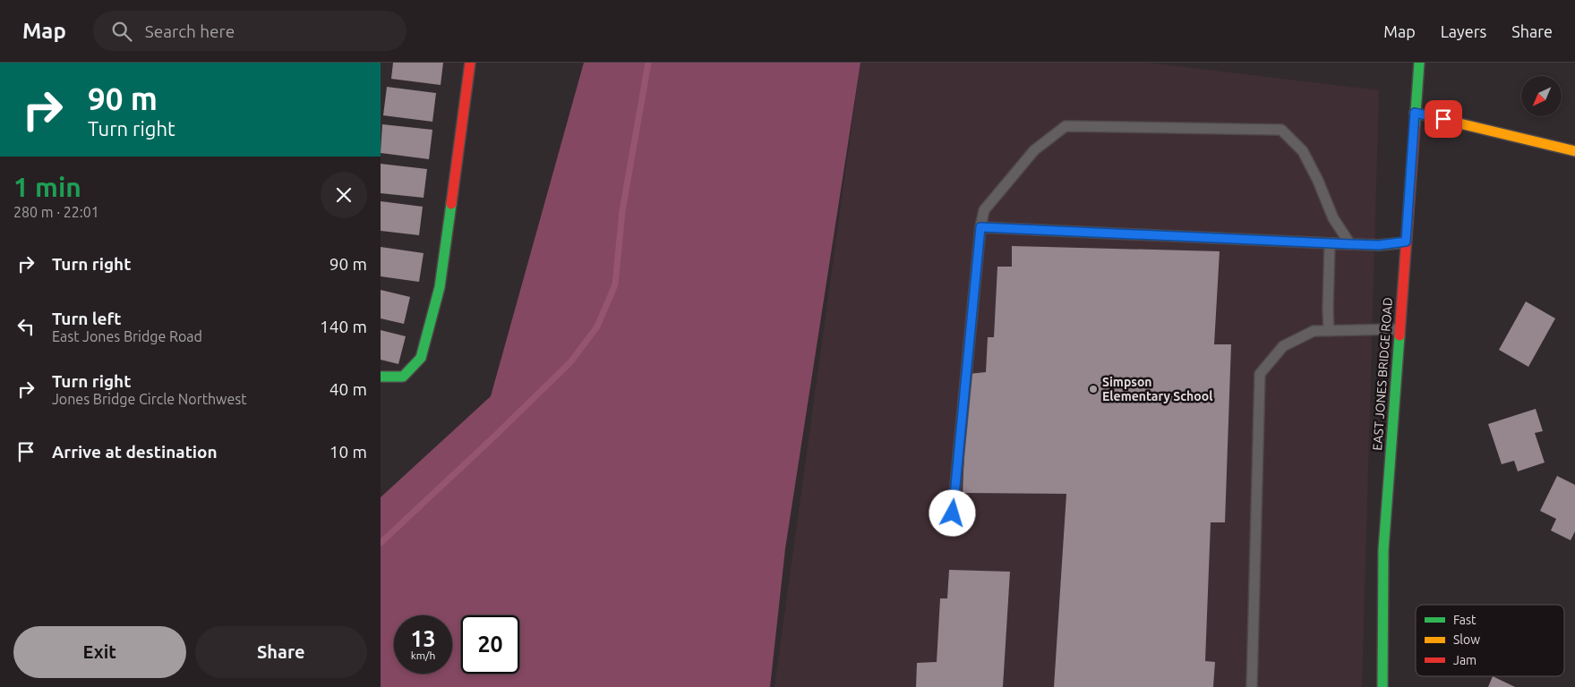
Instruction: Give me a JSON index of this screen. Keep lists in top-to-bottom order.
{
  "streets": {
    "street": ["EAST JONES BRIDGE ROAD"]
  },
  "places": ["Simpson Elementary School"],
  "legend": ["Fast", "Slow", "Jam"],
  "north": "bottom left",
  "page": {
    "header": "Map",
    "search": "Search here",
    "nav": ["Map", "Layers", "Share"],
    "turn": ["90 m", "Turn right"],
    "heading": ["1 min", "280 m · 22:01"],
    "list": [
      {
        "name": "Turn right",
        "value": "90 m"
      },
      {
        "name": "Turn left",
        "note": "East Jones Bridge Road",
        "value": "140 m"
      },
      {
        "name": "Turn right",
        "note": "Jones Bridge Circle Northwest",
        "value": "40 m"
      },
      {
        "name": "Arrive at destination",
        "value": "10 m"
      }
    ],
    "speed": "13 km/h",
    "limit": "20",
    "buttons": ["Exit", "Share"]
  }
}
